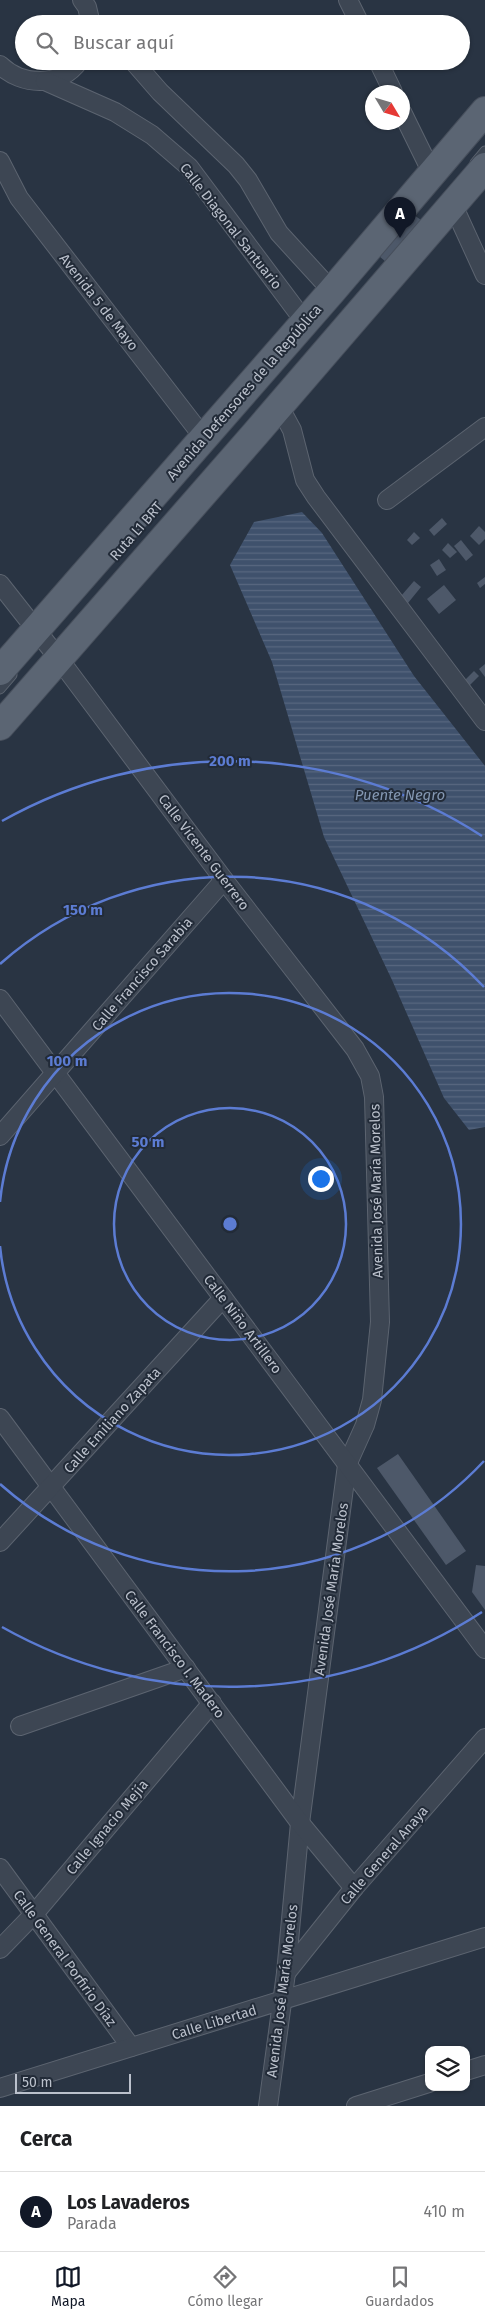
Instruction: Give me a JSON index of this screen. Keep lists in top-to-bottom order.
{
  "streets": {
    "main road": ["Avenida Defensores de la República"],
    "street": [
      "Calle Diagonal Santuario",
      "Avenida 5 de Mayo",
      "Calle Vicente Guerrero",
      "Calle Francisco Sarabia",
      "Avenida José María Morelos",
      "Calle Niño Artillero",
      "Calle Emiliano Zapata",
      "Calle Francisco I. Madero",
      "Calle Ignacio Mejía",
      "Calle General Anaya",
      "Calle General Porfirio Díaz",
      "Calle Libertad"
    ]
  },
  "crossings": [
    ["Calle Diagonal Santuario", "Avenida Defensores de la República"],
    ["Avenida 5 de Mayo", "Avenida Defensores de la República"],
    ["Avenida Defensores de la República", "Calle Vicente Guerrero"],
    ["Calle Vicente Guerrero", "Calle Francisco Sarabia"],
    ["Calle Vicente Guerrero", "Avenida José María Morelos"],
    ["Calle Francisco Sarabia", "Calle Niño Artillero"],
    ["Avenida José María Morelos", "Calle Niño Artillero"],
    ["Avenida José María Morelos", "Calle Francisco I. Madero"],
    ["Avenida José María Morelos", "Calle General Anaya"],
    ["Avenida José María Morelos", "Calle Libertad"],
    ["Calle Niño Artillero", "Calle Emiliano Zapata"],
    ["Calle Emiliano Zapata", "Calle Francisco I. Madero"],
    ["Calle Francisco I. Madero", "Calle Ignacio Mejía"],
    ["Calle Francisco I. Madero", "Calle General Anaya"],
    ["Calle Ignacio Mejía", "Calle General Porfirio Díaz"],
    ["Calle General Porfirio Díaz", "Calle Libertad"]
  ],
  "water": ["Puente Negro"],
  "scale_bar": "50 m",
  "north": "bottom right",
  "page": {
    "search": "Buscar aquí",
    "pins": "A",
    "scale": "50 m",
    "heading": "Cerca",
    "list": [
      {
        "mark": "A",
        "name": "Los Lavaderos",
        "note": "Parada",
        "value": "410 m"
      }
    ],
    "nav": ["Mapa", "Cómo llegar", "Guardados"]
  },
  "rings": [
    "200 m",
    "150 m",
    "100 m",
    "50 m"
  ]
}
